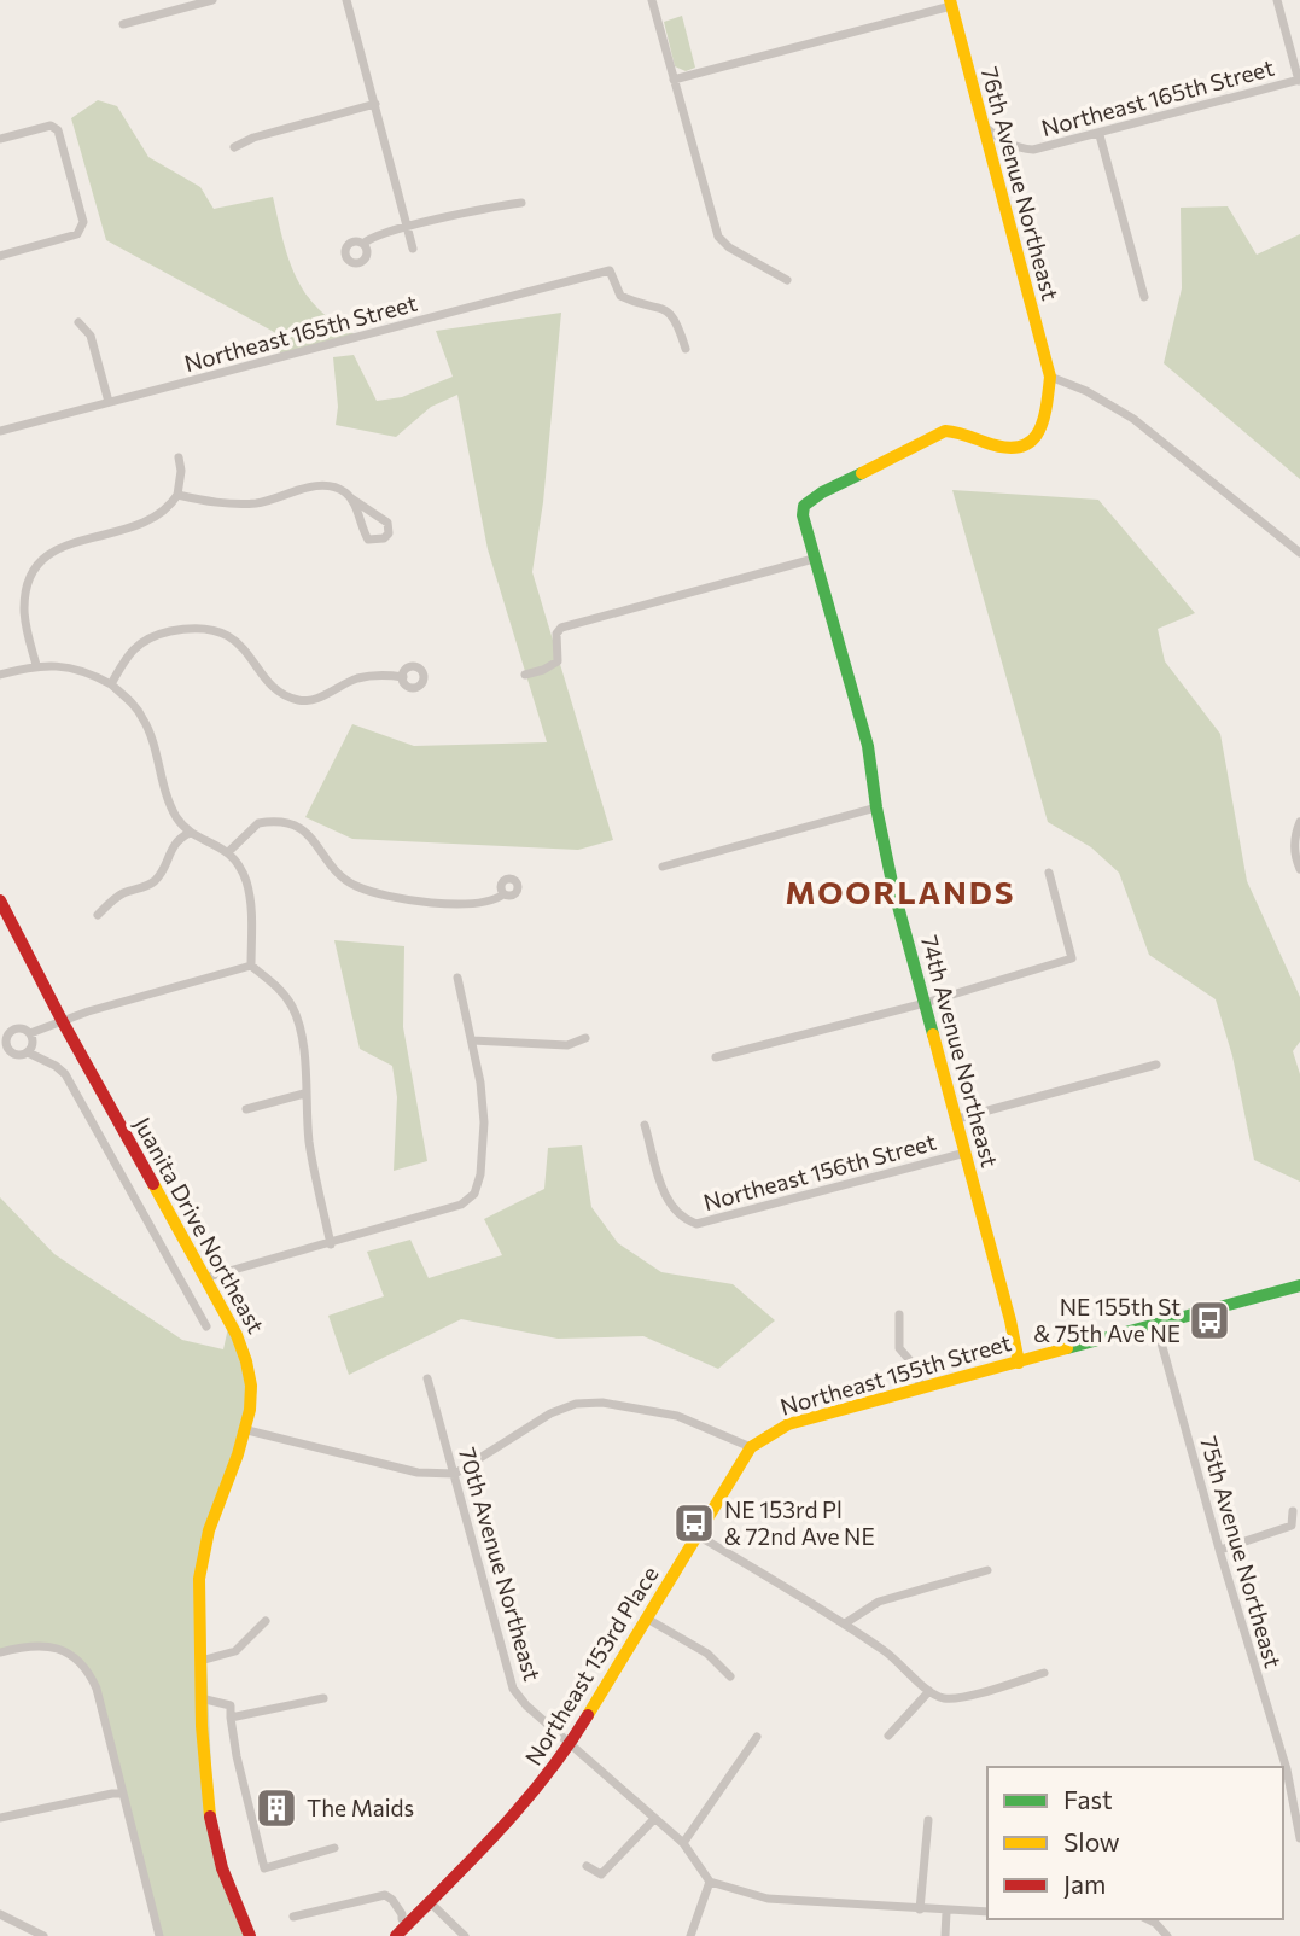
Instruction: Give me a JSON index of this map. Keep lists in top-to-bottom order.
{
  "streets": {
    "street": [
      "Northeast 165th Street",
      "76th Avenue Northeast",
      "74th Avenue Northeast",
      "Northeast 156th Street",
      "Juanita Drive Northeast",
      "Northeast 155th Street",
      "75th Avenue Northeast",
      "70th Avenue Northeast",
      "Northeast 153rd Place"
    ]
  },
  "crossings": [
    ["Northeast 165th Street", "76th Avenue Northeast"],
    ["76th Avenue Northeast", "74th Avenue Northeast"],
    ["74th Avenue Northeast", "Northeast 156th Street"],
    ["74th Avenue Northeast", "Northeast 155th Street"],
    ["Northeast 155th Street", "75th Avenue Northeast"],
    ["Northeast 155th Street", "Northeast 153rd Place"],
    ["70th Avenue Northeast", "Northeast 153rd Place"]
  ],
  "districts": ["MOORLANDS"],
  "places": {
    "bus stop": ["NE 155th St & 75th Ave NE", "NE 153rd Pl & 72nd Ave NE"],
    "building": ["The Maids"]
  },
  "legend": ["Fast", "Slow", "Jam"]
}
